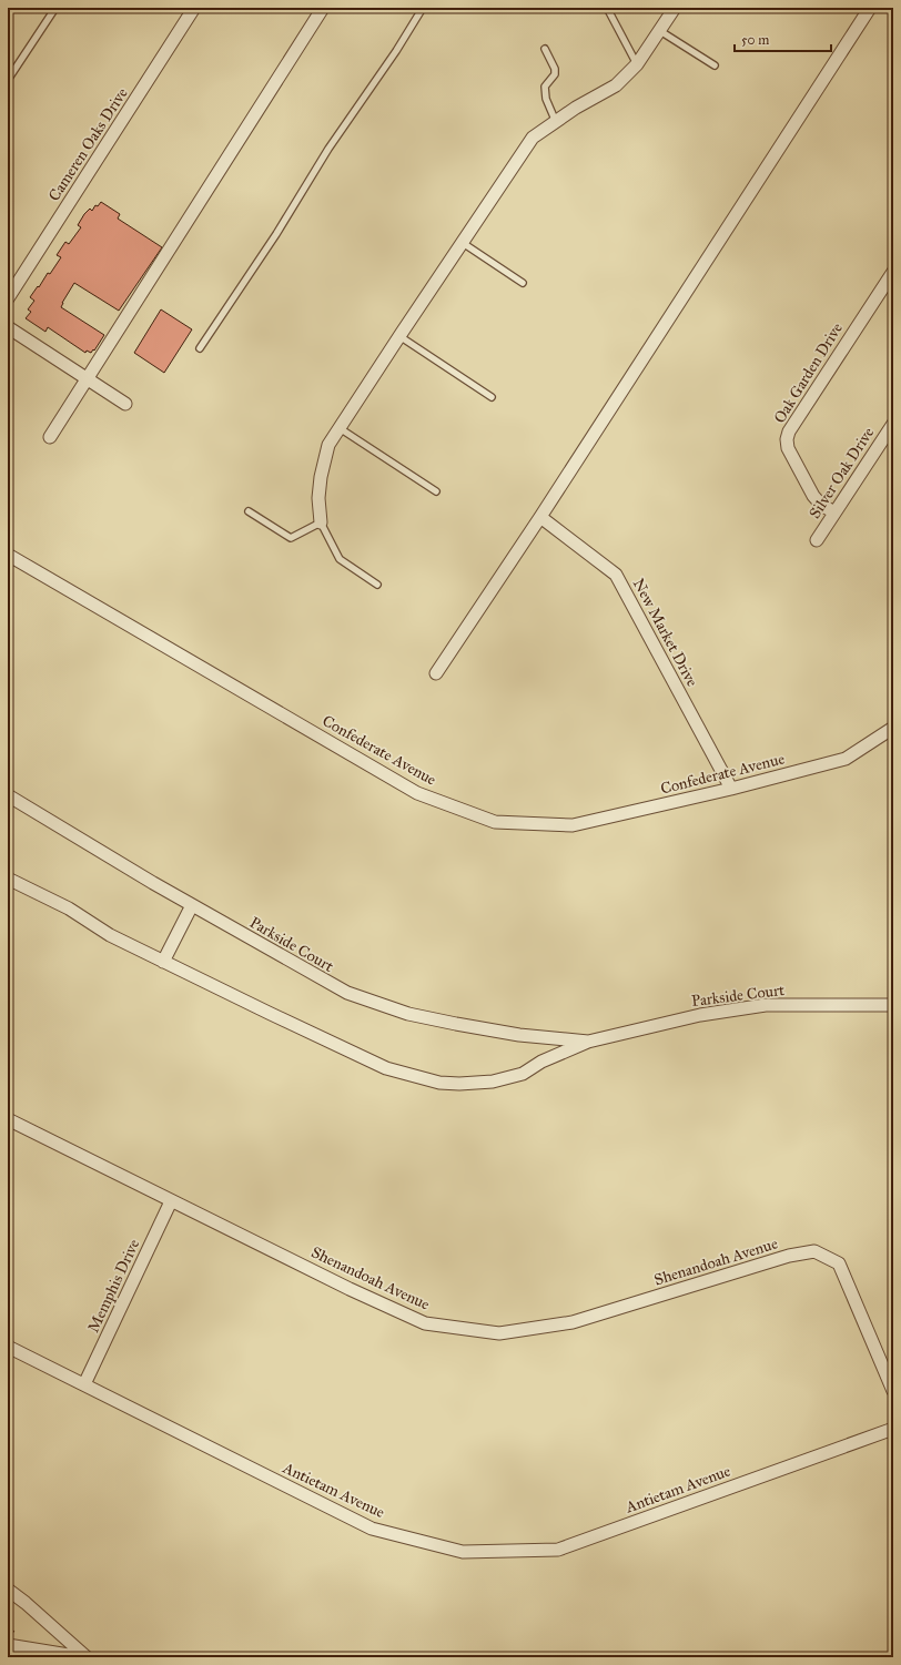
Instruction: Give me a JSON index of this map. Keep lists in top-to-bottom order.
{
  "streets": {
    "street": [
      "Cameren Oaks Drive",
      "Oak Garden Drive",
      "Silver Oak Drive",
      "New Market Drive",
      "Confederate Avenue",
      "Parkside Court",
      "Shenandoah Avenue",
      "Memphis Drive",
      "Antietam Avenue"
    ]
  },
  "crossings": [
    ["Oak Garden Drive", "Silver Oak Drive"],
    ["New Market Drive", "Confederate Avenue"],
    ["Shenandoah Avenue", "Memphis Drive"],
    ["Memphis Drive", "Antietam Avenue"]
  ],
  "scale_bar": "50 m"
}
